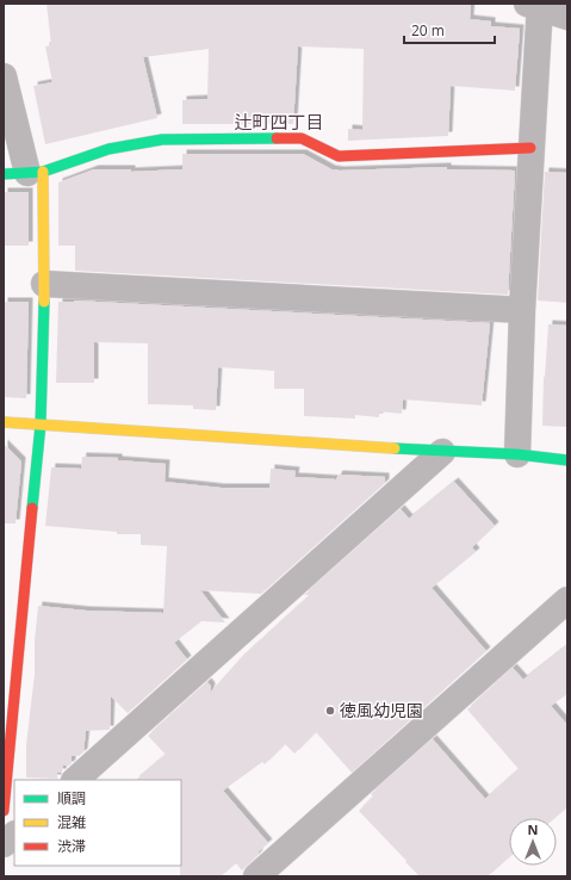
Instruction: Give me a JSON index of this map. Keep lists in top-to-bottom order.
{
  "districts": ["辻町四丁目"],
  "places": ["徳風幼児園"],
  "legend": ["順調", "混雑", "渋滞"],
  "scale_bar": "20 m",
  "north": "top"
}
